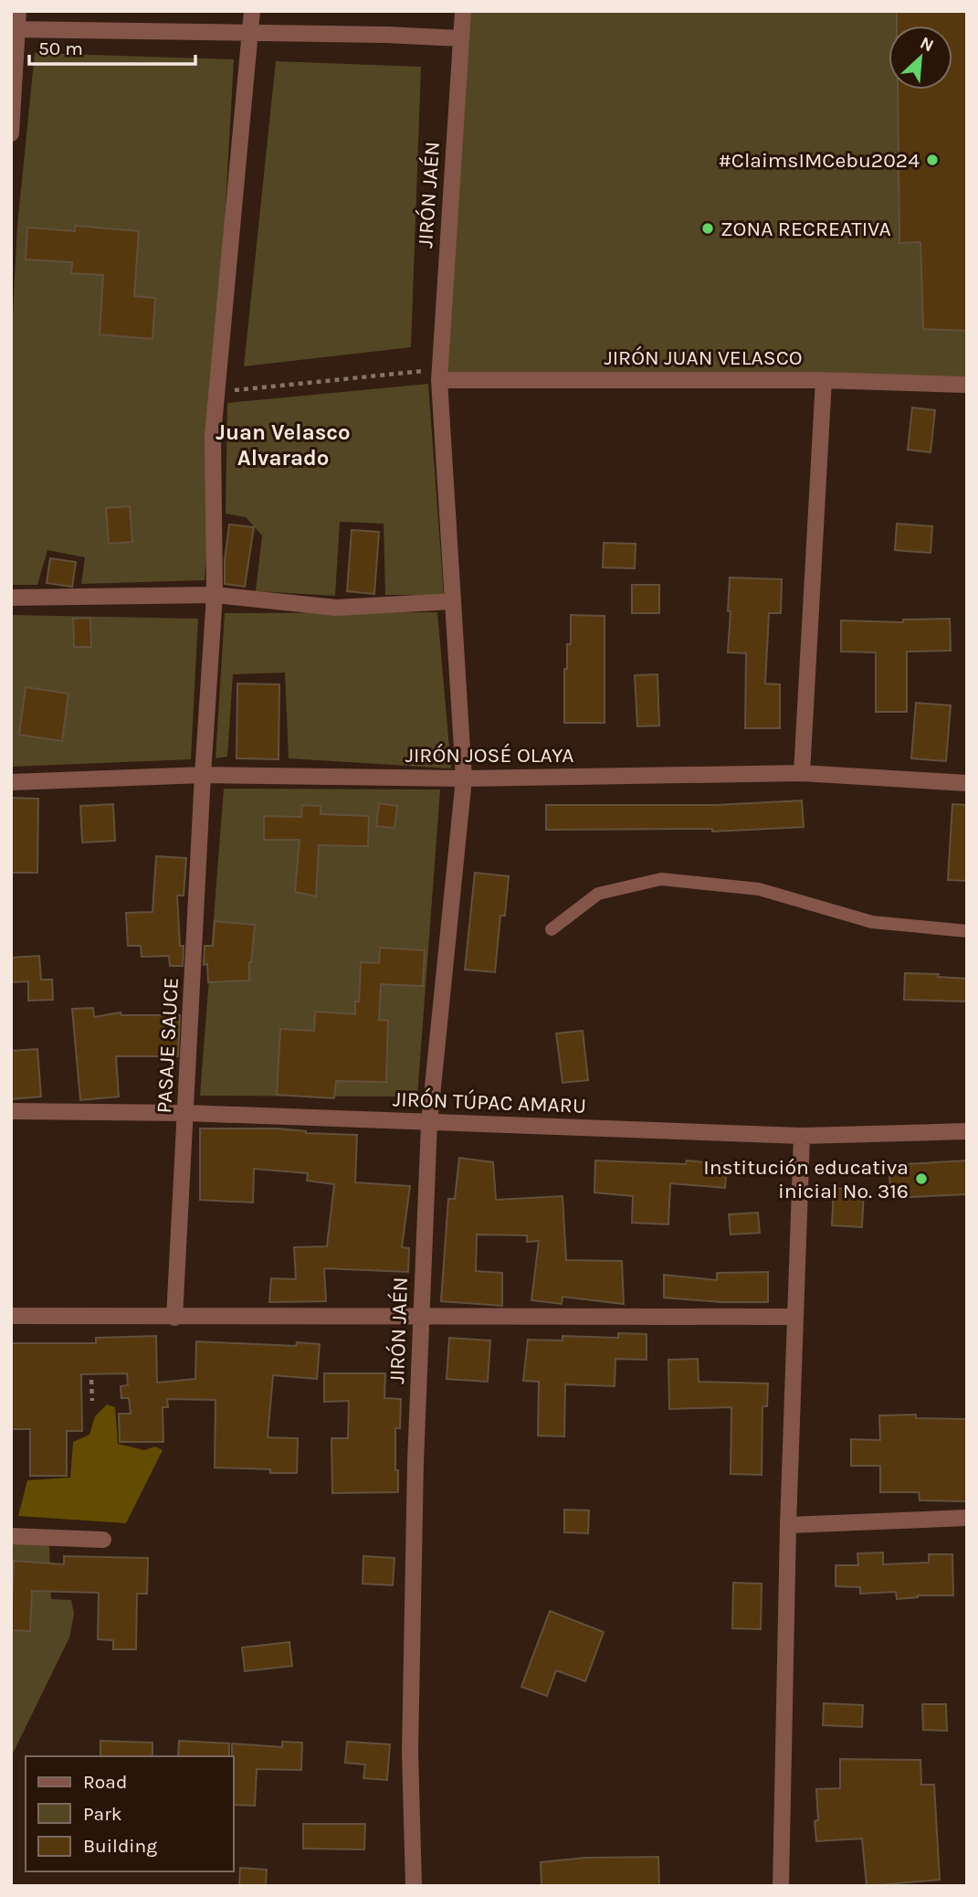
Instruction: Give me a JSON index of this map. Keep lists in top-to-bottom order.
{
  "streets": {
    "street": [
      "JIRÓN JAÉN",
      "JIRÓN JUAN VELASCO",
      "JIRÓN JOSÉ OLAYA",
      "PASAJE SAUCE",
      "JIRÓN TÚPAC AMARU"
    ]
  },
  "crossings": [
    ["JIRÓN JAÉN", "JIRÓN JUAN VELASCO"],
    ["JIRÓN JAÉN", "JIRÓN JOSÉ OLAYA"],
    ["JIRÓN JAÉN", "JIRÓN TÚPAC AMARU"],
    ["JIRÓN JOSÉ OLAYA", "PASAJE SAUCE"],
    ["PASAJE SAUCE", "JIRÓN TÚPAC AMARU"]
  ],
  "districts": ["Juan Velasco Alvarado"],
  "places": ["#ClaimsIMCebu2024", "ZONA RECREATIVA", "Institución educativa inicial No. 316"],
  "legend": ["Road", "Park", "Building"],
  "scale_bar": "50 m",
  "north": "top right"
}
